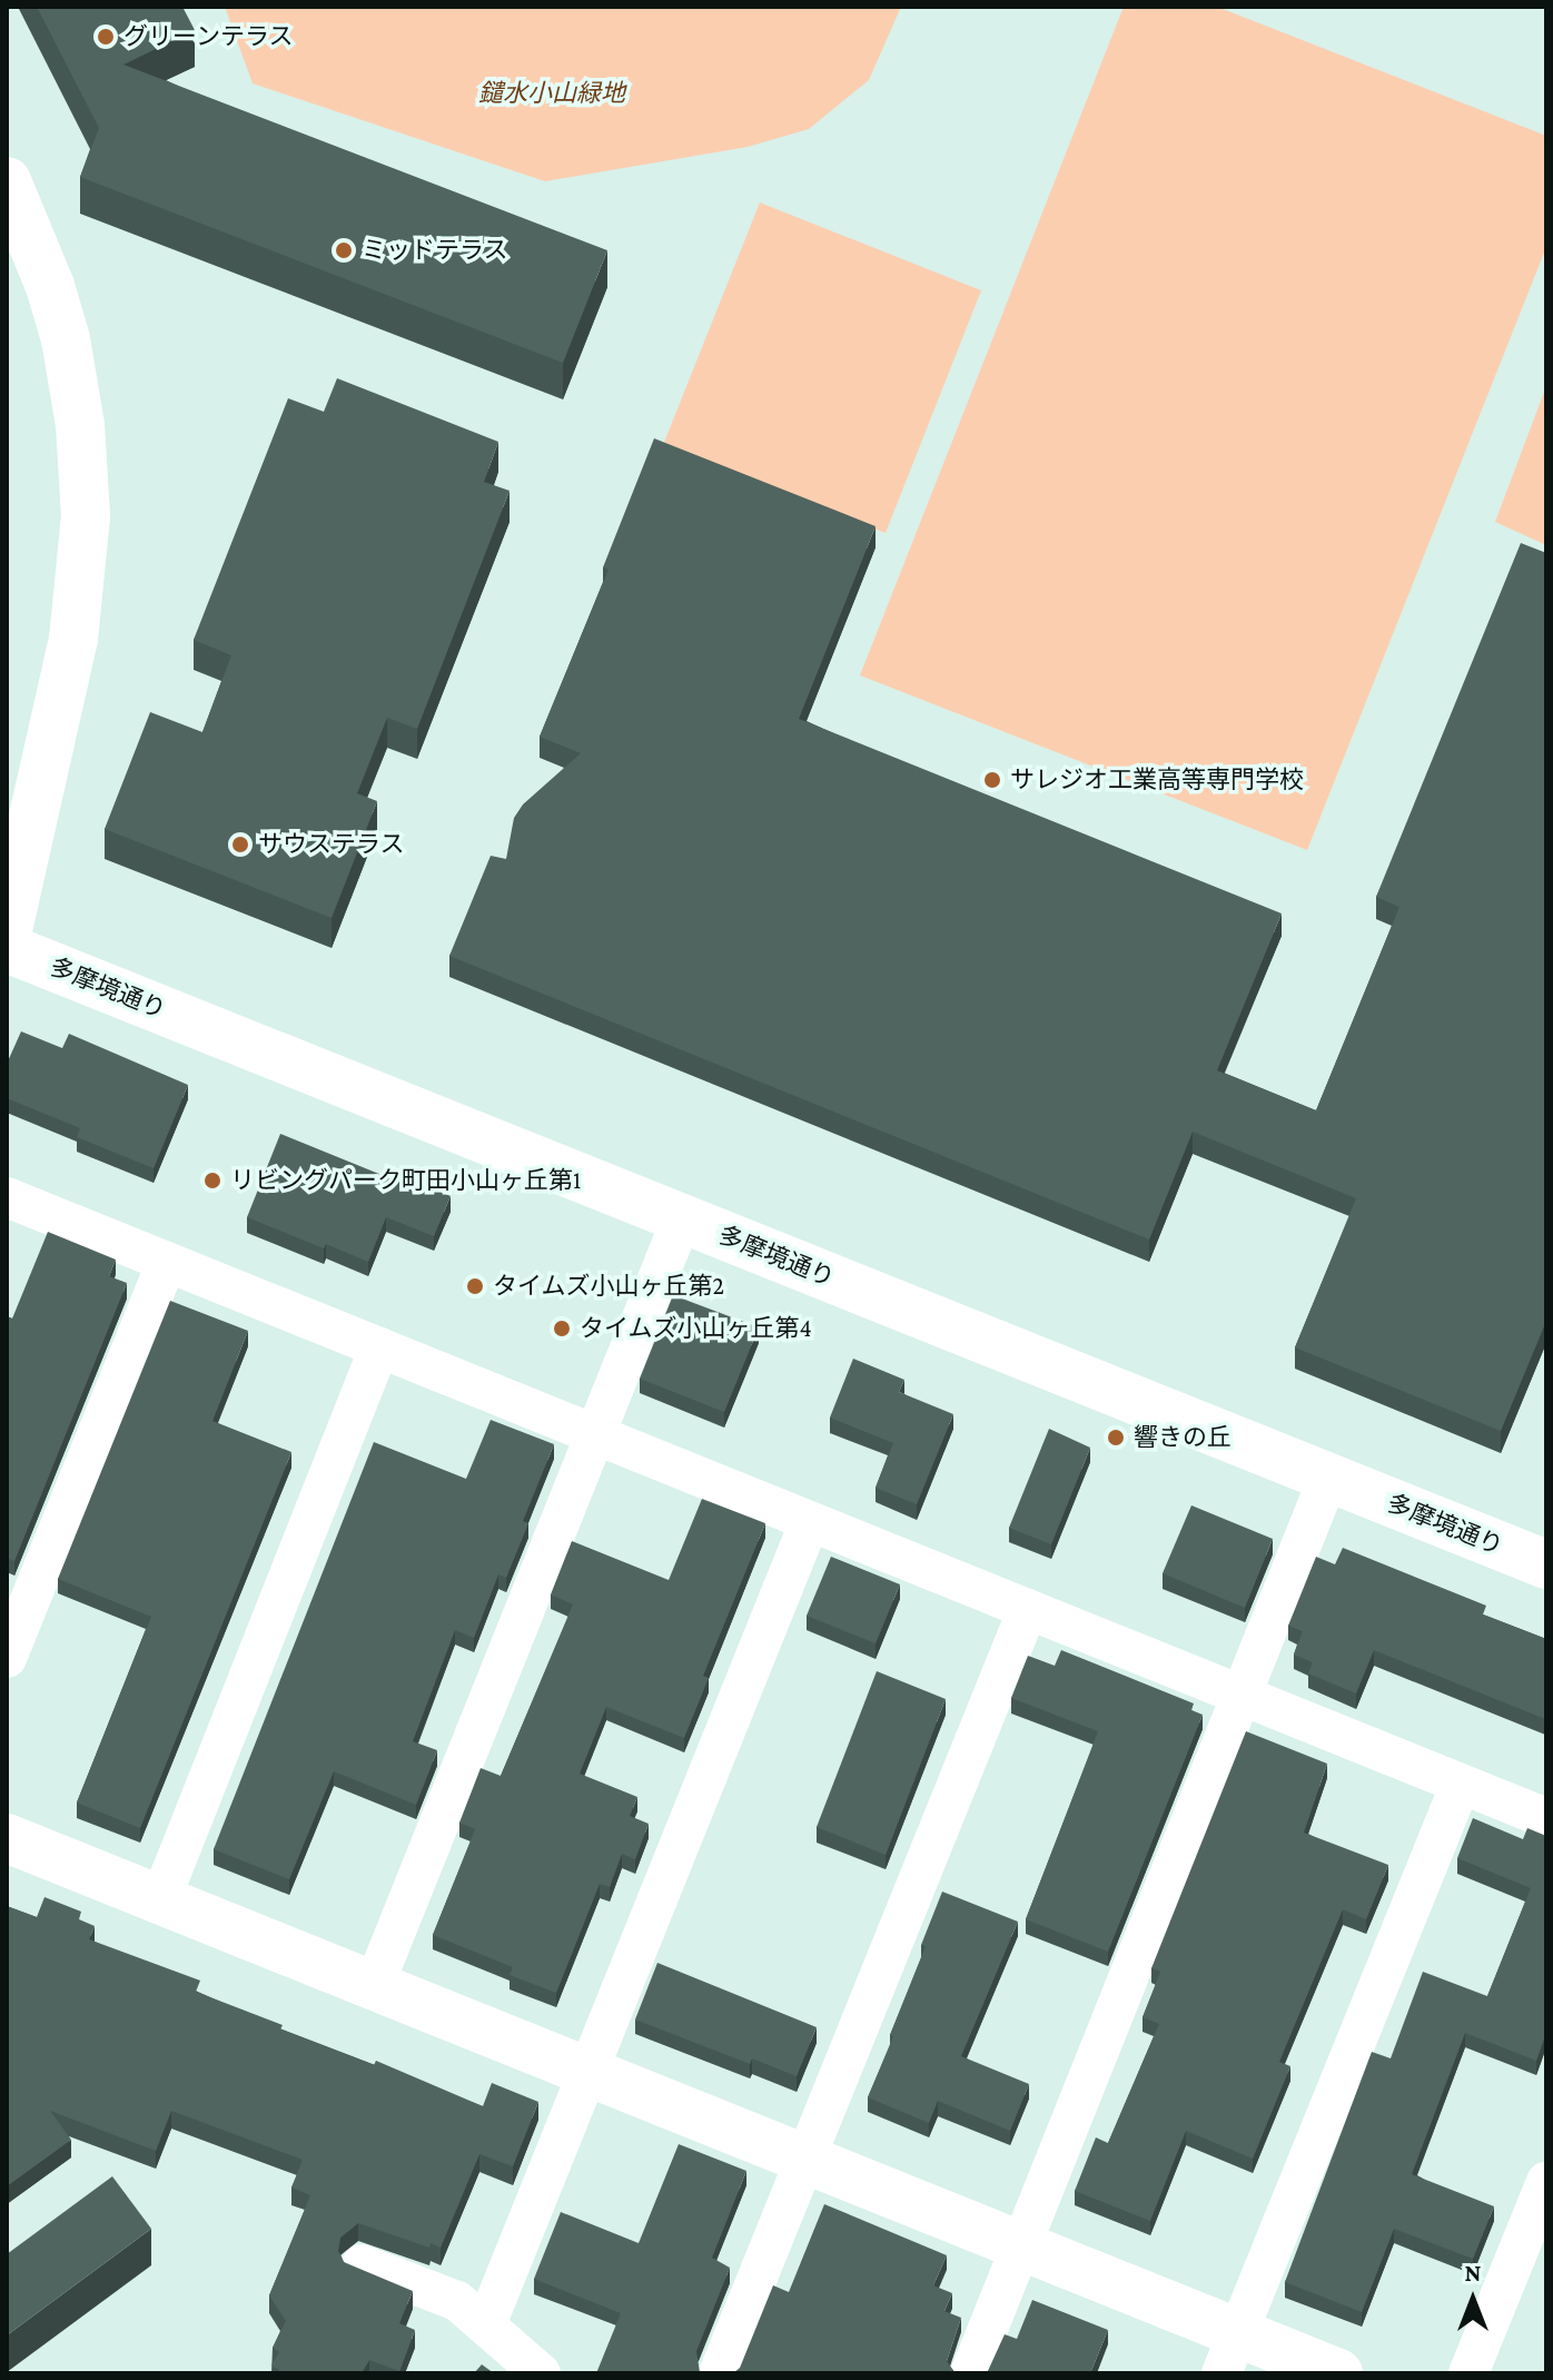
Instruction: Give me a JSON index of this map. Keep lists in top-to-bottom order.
{
  "streets": {
    "street": ["多摩境通り"]
  },
  "parks": ["鑓水小山緑地"],
  "places": [
    "グリーンテラス",
    "ミッドテラス",
    "サレジオ工業高等専門学校",
    "サウステラス",
    "リビングパーク町田小山ヶ丘第1",
    "タイムズ小山ヶ丘第2",
    "タイムズ小山ヶ丘第4",
    "響きの丘"
  ],
  "north": "top"
}
